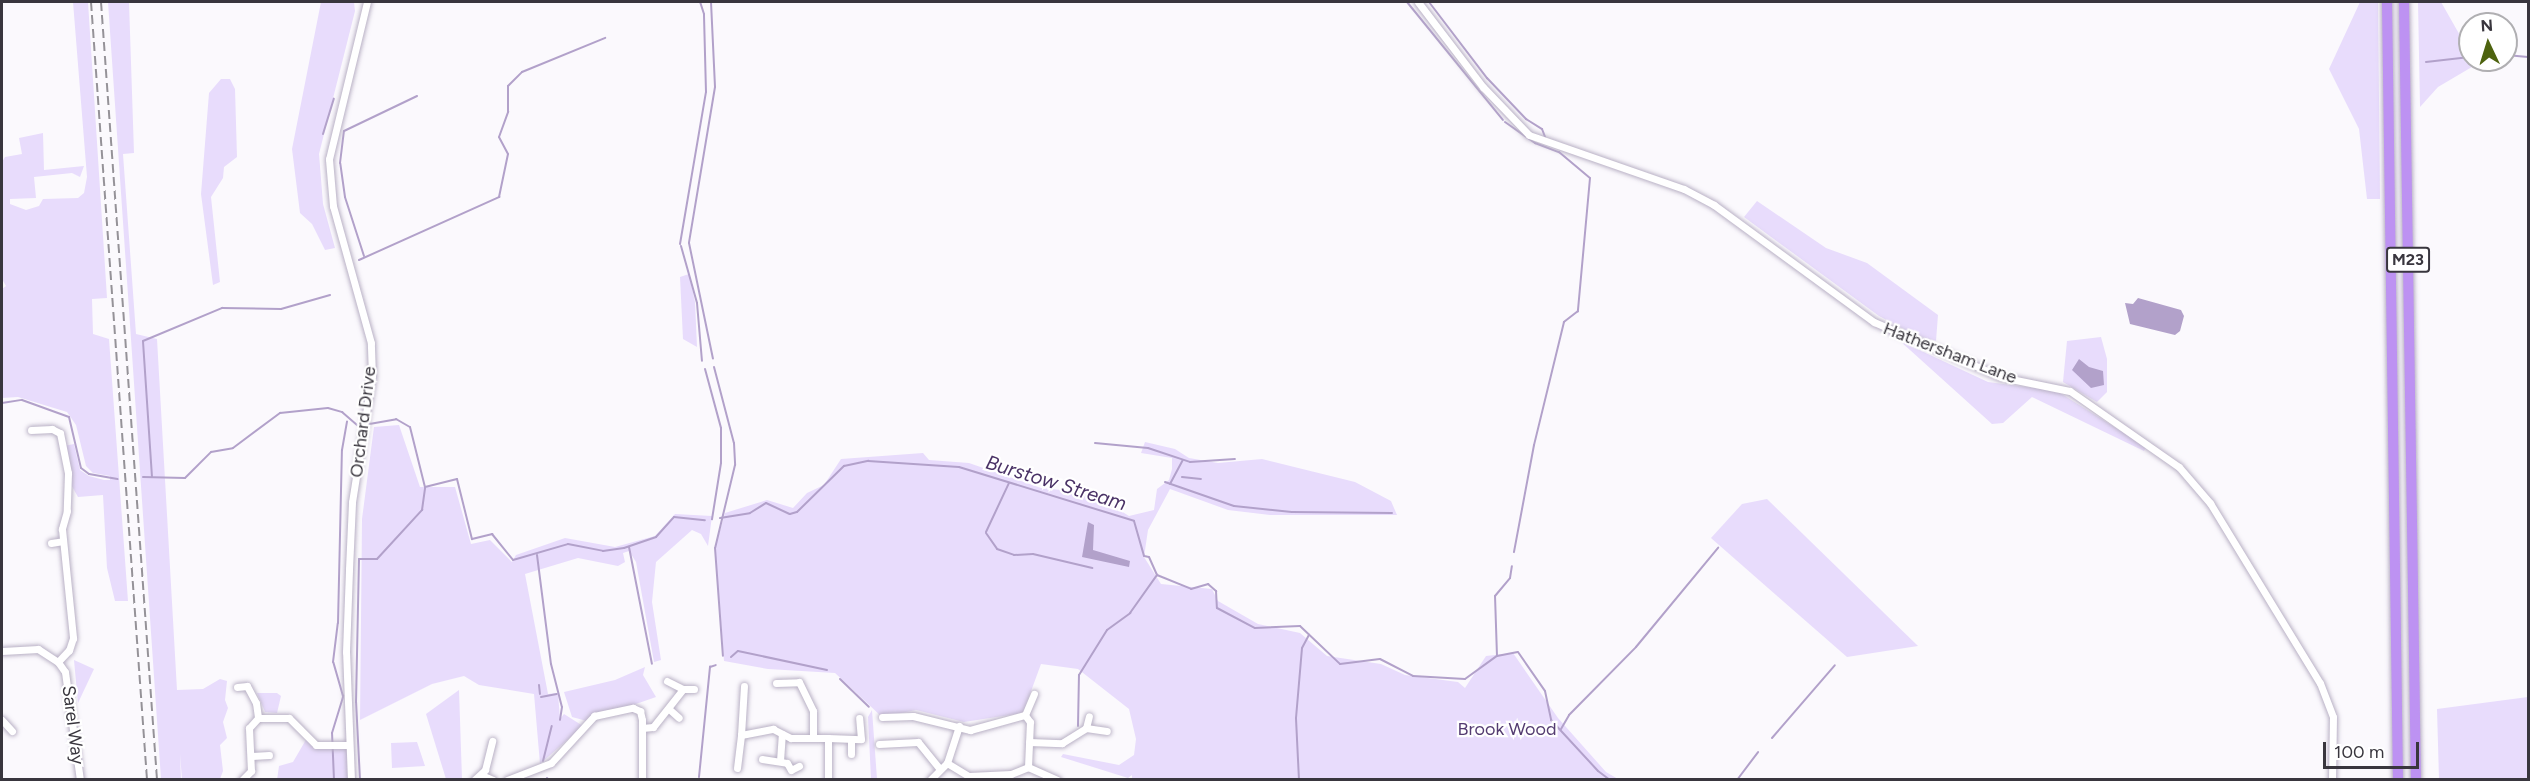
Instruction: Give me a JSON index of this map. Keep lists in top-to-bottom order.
{
  "streets": {
    "highway": ["M23"],
    "street": ["Hathersham Lane", "Orchard Drive", "Sarel Way"]
  },
  "water": ["Burstow Stream"],
  "parks": ["Brook Wood"],
  "scale_bar": "100 m",
  "north": "top"
}
